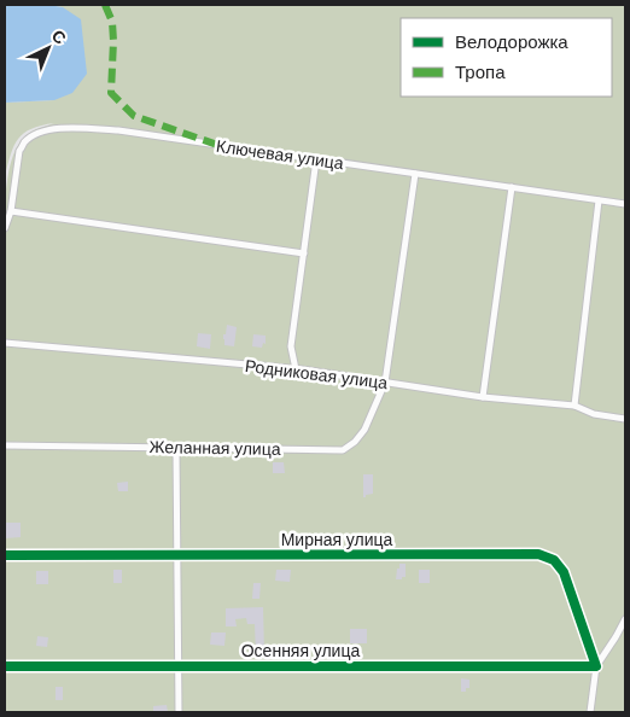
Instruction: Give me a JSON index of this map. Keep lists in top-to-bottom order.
{
  "streets": {
    "street": [
      "Ключевая улица",
      "Родниковая улица",
      "Желанная улица",
      "Мирная улица",
      "Осенняя улица"
    ]
  },
  "crossings": [
    ["Ключевая улица", "Желанная улица"],
    ["Родниковая улица", "Желанная улица"],
    ["Мирная улица", "Осенняя улица"]
  ],
  "legend": ["Велодорожка", "Тропа"],
  "north": "top right"
}
